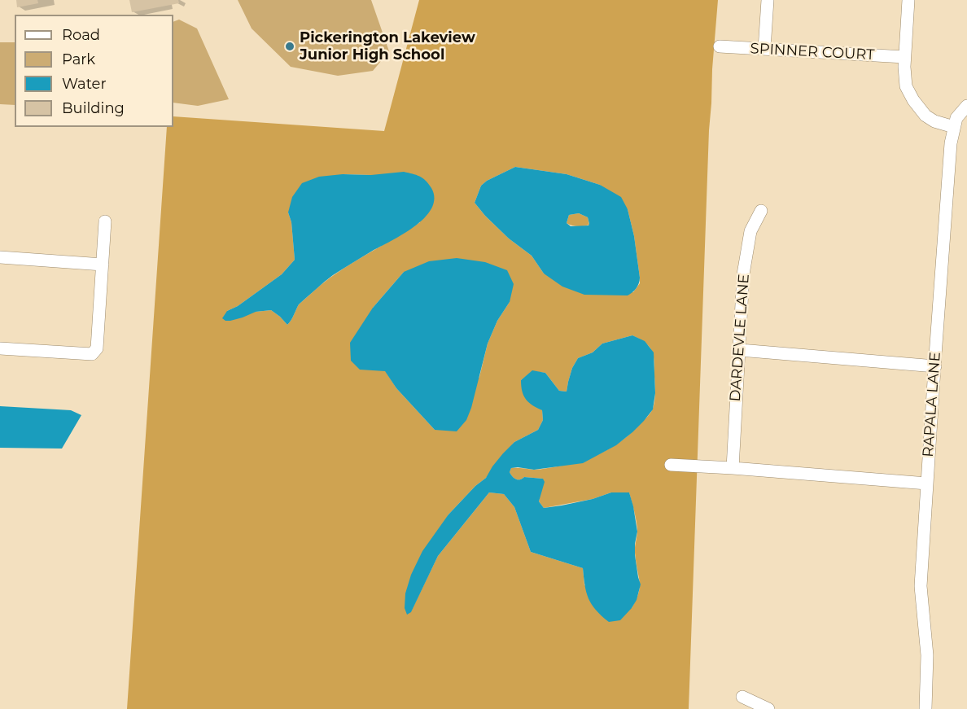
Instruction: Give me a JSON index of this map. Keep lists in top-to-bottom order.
{
  "streets": {
    "street": ["SPINNER COURT", "DARDEVLE LANE", "RAPALA LANE"]
  },
  "places": ["Pickerington Lakeview Junior High School"],
  "legend": [
    "Road",
    "Park",
    "Water",
    "Building"
  ]
}
